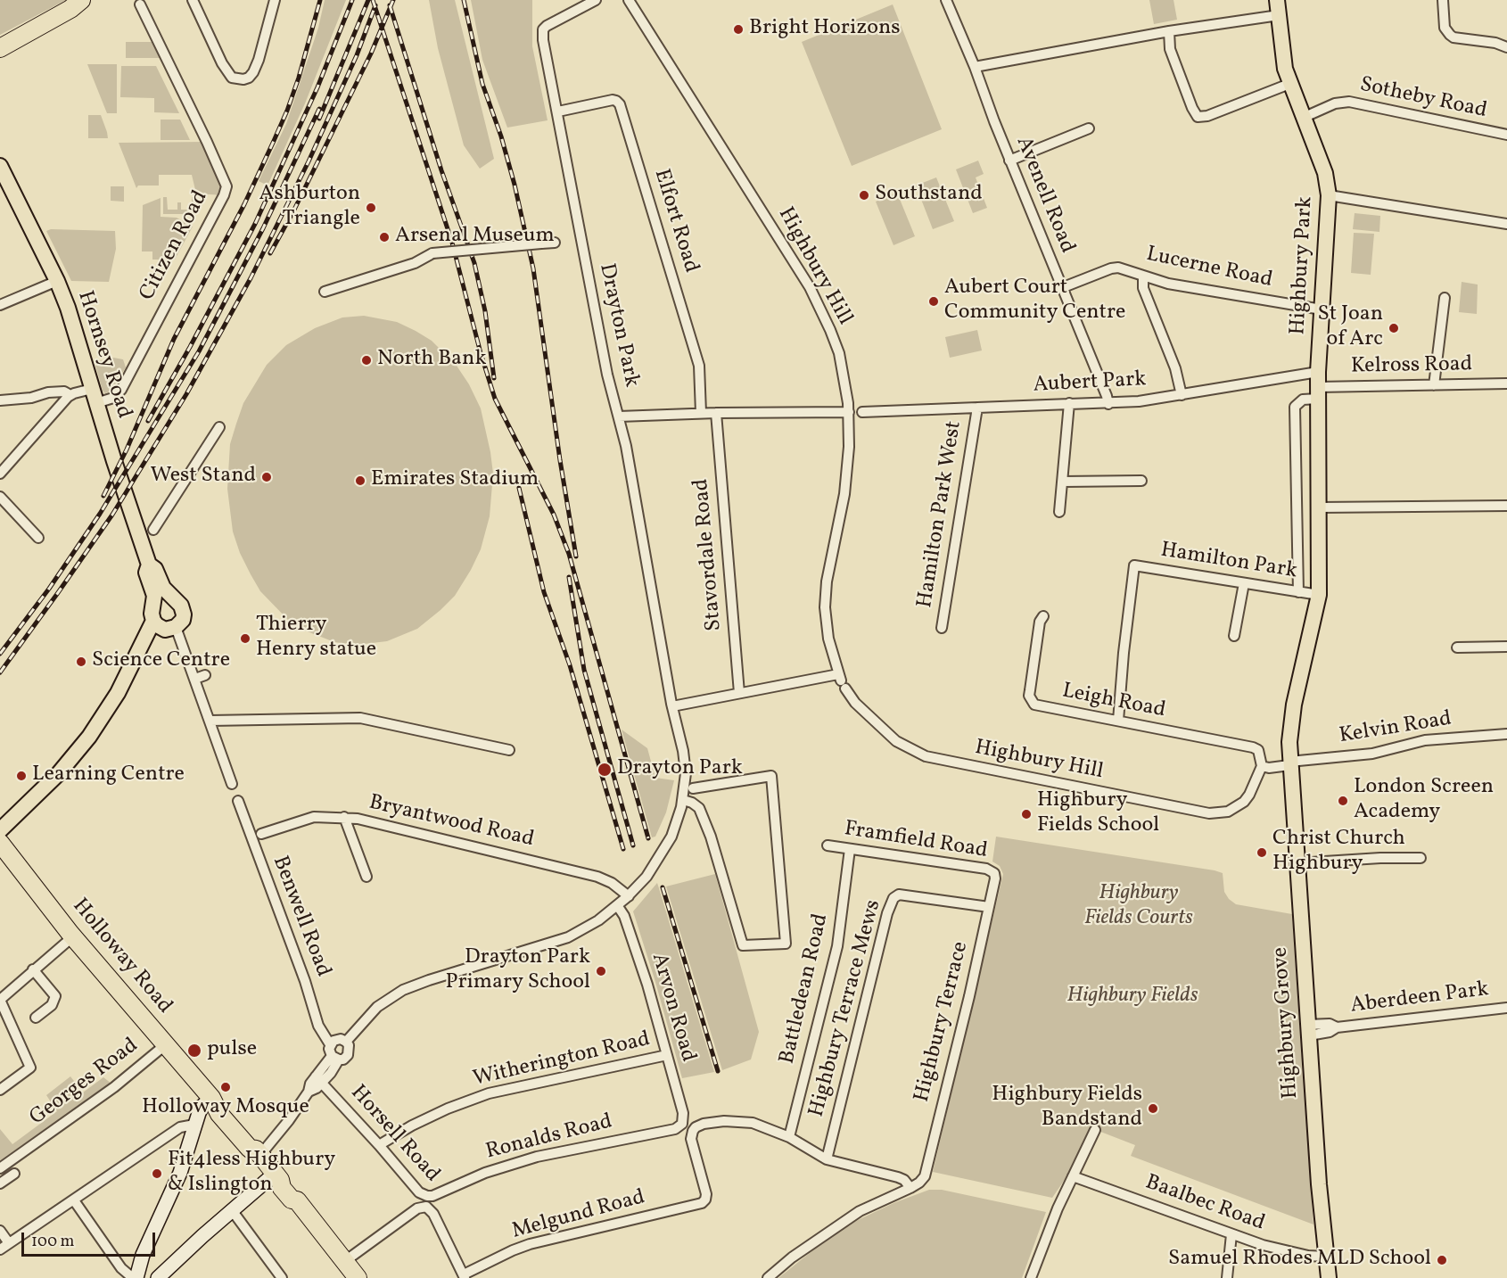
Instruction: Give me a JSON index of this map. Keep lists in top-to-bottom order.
{
  "streets": {
    "highway": ["Holloway Road"],
    "main road": ["Highbury Park", "Hornsey Road", "Highbury Grove"],
    "street": [
      "Sotheby Road",
      "Avenell Road",
      "Elfort Road",
      "Citizen Road",
      "Highbury Hill",
      "Lucerne Road",
      "Drayton Park",
      "Kelross Road",
      "Aubert Park",
      "Hamilton Park West",
      "Stavordale Road",
      "Hamilton Park",
      "Leigh Road",
      "Kelvin Road",
      "Bryantwood Road",
      "Framfield Road",
      "Benwell Road",
      "Battledean Road",
      "Aberdeen Park",
      "Arvon Road",
      "Highbury Terrace Mews",
      "Highbury Terrace",
      "Witherington Road",
      "Georges Road",
      "Horsell Road",
      "Ronalds Road",
      "Baalbec Road",
      "Melgund Road"
    ]
  },
  "crossings": [
    ["Sotheby Road", "Highbury Park"],
    ["Avenell Road", "Lucerne Road"],
    ["Avenell Road", "Aubert Park"],
    ["Elfort Road", "Drayton Park"],
    ["Citizen Road", "Hornsey Road"],
    ["Highbury Park", "Lucerne Road"],
    ["Highbury Park", "Kelross Road"],
    ["Highbury Park", "Aubert Park"],
    ["Highbury Park", "Hamilton Park"],
    ["Highbury Park", "Kelvin Road"],
    ["Highbury Park", "Highbury Grove"],
    ["Highbury Hill", "Leigh Road"],
    ["Drayton Park", "Bryantwood Road"],
    ["Drayton Park", "Benwell Road"],
    ["Drayton Park", "Holloway Road"],
    ["Drayton Park", "Arvon Road"],
    ["Drayton Park", "Horsell Road"],
    ["Kelross Road", "Aubert Park"],
    ["Aubert Park", "Hamilton Park West"],
    ["Hamilton Park", "Leigh Road"],
    ["Kelvin Road", "Highbury Grove"],
    ["Framfield Road", "Battledean Road"],
    ["Framfield Road", "Highbury Terrace"],
    ["Holloway Road", "Georges Road"],
    ["Battledean Road", "Melgund Road"],
    ["Aberdeen Park", "Highbury Grove"],
    ["Arvon Road", "Witherington Road"],
    ["Arvon Road", "Ronalds Road"],
    ["Highbury Terrace Mews", "Highbury Terrace"],
    ["Highbury Grove", "Baalbec Road"],
    ["Witherington Road", "Horsell Road"],
    ["Horsell Road", "Ronalds Road"],
    ["Horsell Road", "Melgund Road"]
  ],
  "parks": ["Highbury Fields Courts", "Highbury Fields"],
  "places": [
    "Bright Horizons",
    "Southstand",
    "Ashburton Triangle",
    "Arsenal Museum",
    "Aubert Court Community Centre",
    "St Joan of Arc",
    "North Bank",
    "West Stand",
    "Emirates Stadium",
    "Thierry Henry statue",
    "Science Centre",
    "Drayton Park",
    "Learning Centre",
    "London Screen Academy",
    "Highbury Fields School",
    "Christ Church Highbury",
    "Drayton Park Primary School",
    "pulse",
    "Holloway Mosque",
    "Highbury Fields Bandstand",
    "Fit4less Highbury & Islington",
    "Samuel Rhodes MLD School"
  ],
  "scale_bar": "100 m"
}
